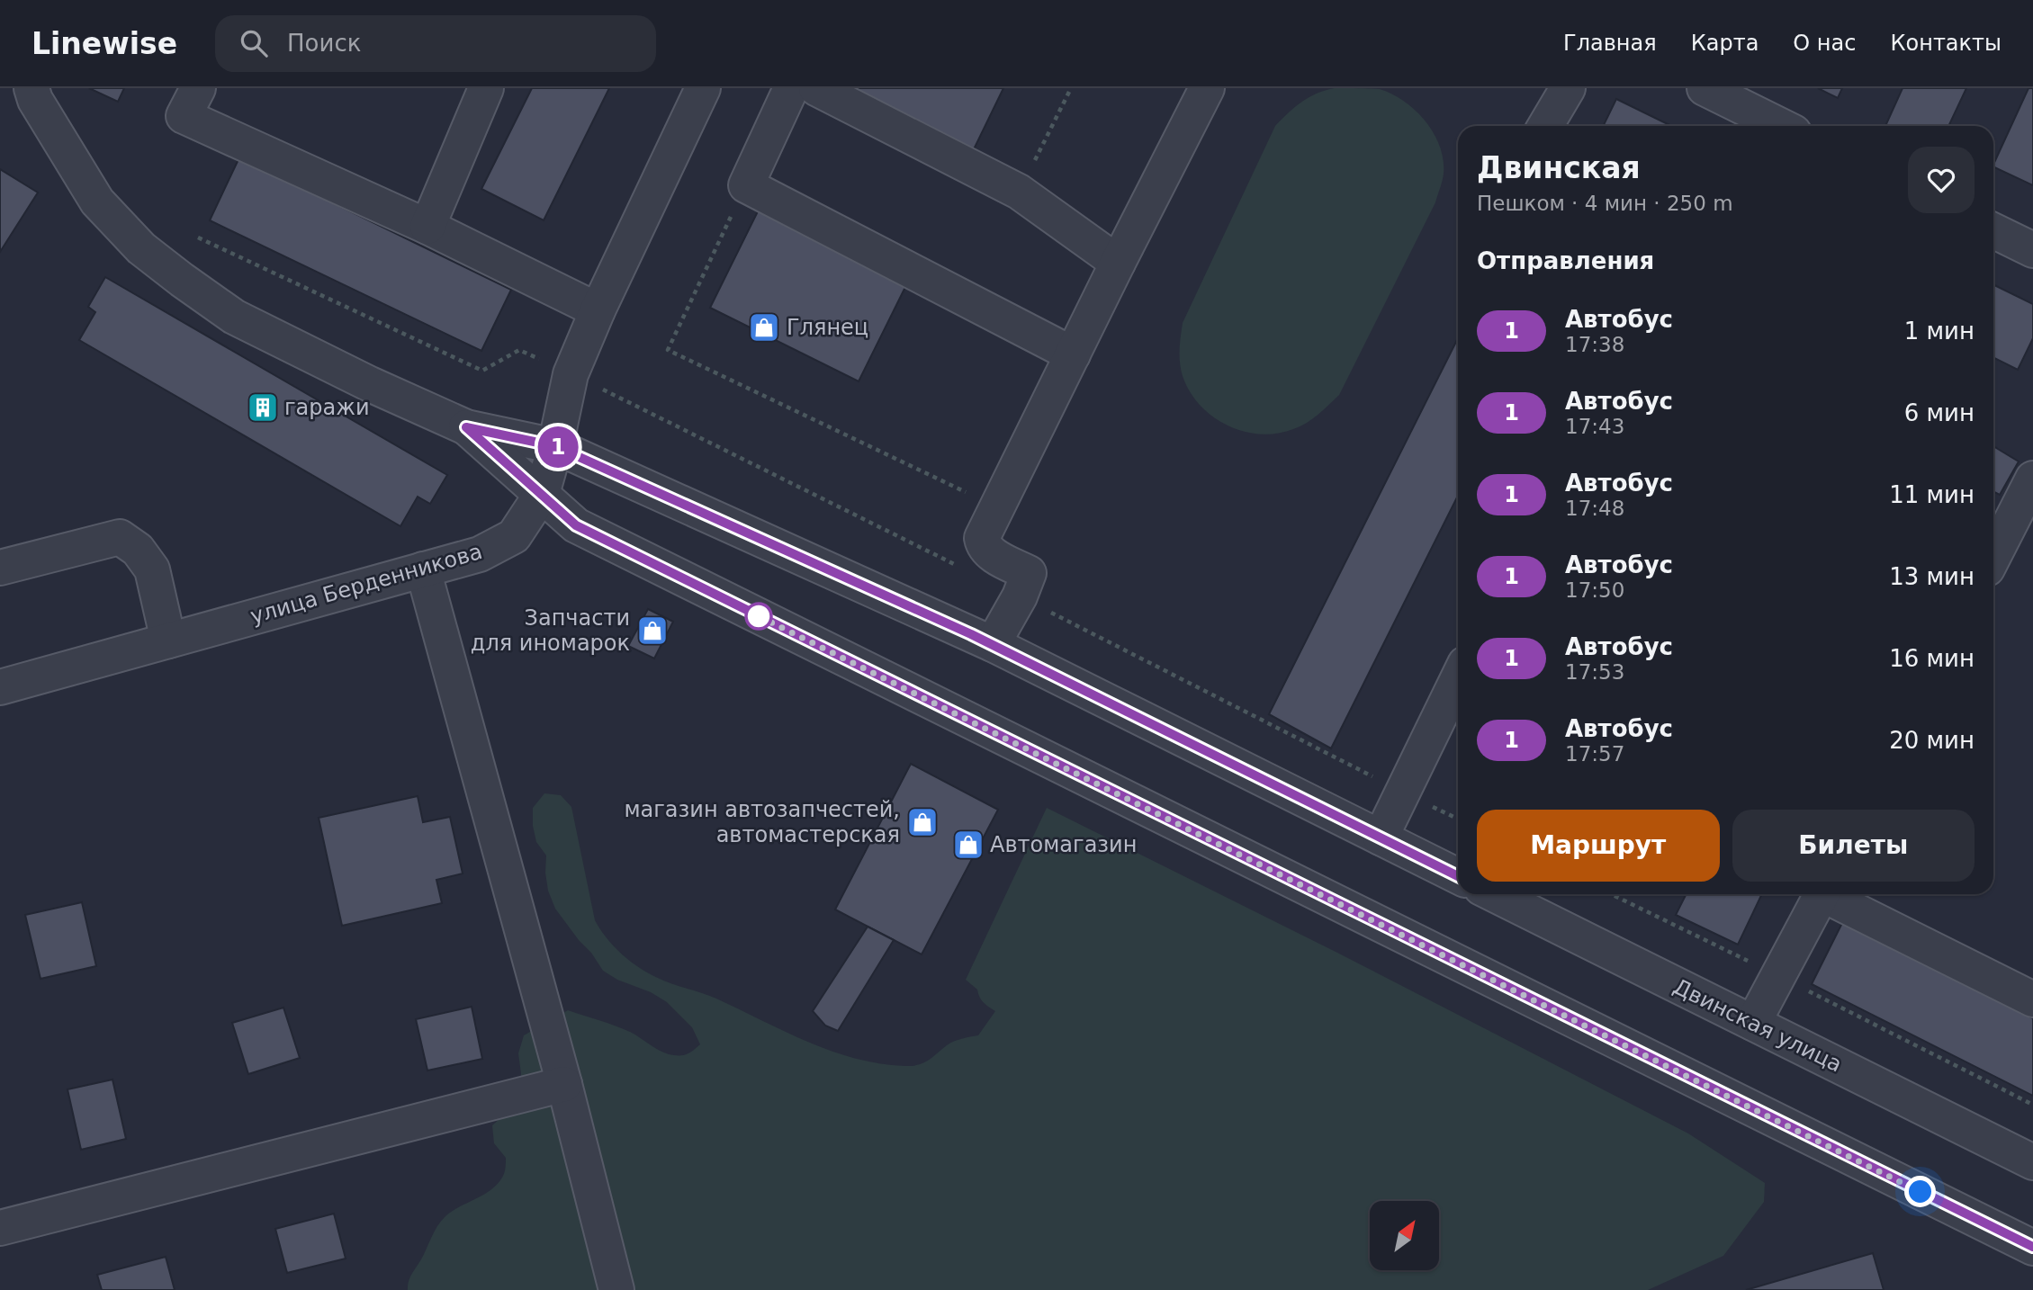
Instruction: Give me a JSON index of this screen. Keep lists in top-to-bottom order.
{
  "streets": {
    "street": ["улица Берденникова", "Двинская улица"]
  },
  "places": {
    "shop": [
      "Глянец",
      "Запчасти для иномарок",
      "магазин автозапчестей, автомастерская",
      "Автомагазин"
    ],
    "building": ["гаражи"]
  },
  "lines": ["bus line 1"],
  "north": "top right",
  "page": {
    "header": "Linewise",
    "search": "Поиск",
    "nav": [
      "Главная",
      "Карта",
      "О нас",
      "Контакты"
    ],
    "on_map": "1",
    "heading": [
      ["Двинская", "Пешком · 4 мин · 250 m"],
      "Отправления"
    ],
    "list": [
      {
        "mark": "1",
        "name": "Автобус",
        "note": "17:38",
        "value": "1 мин"
      },
      {
        "mark": "1",
        "name": "Автобус",
        "note": "17:43",
        "value": "6 мин"
      },
      {
        "mark": "1",
        "name": "Автобус",
        "note": "17:48",
        "value": "11 мин"
      },
      {
        "mark": "1",
        "name": "Автобус",
        "note": "17:50",
        "value": "13 мин"
      },
      {
        "mark": "1",
        "name": "Автобус",
        "note": "17:53",
        "value": "16 мин"
      },
      {
        "mark": "1",
        "name": "Автобус",
        "note": "17:57",
        "value": "20 мин"
      }
    ],
    "buttons": ["Маршрут", "Билеты"]
  }
}
